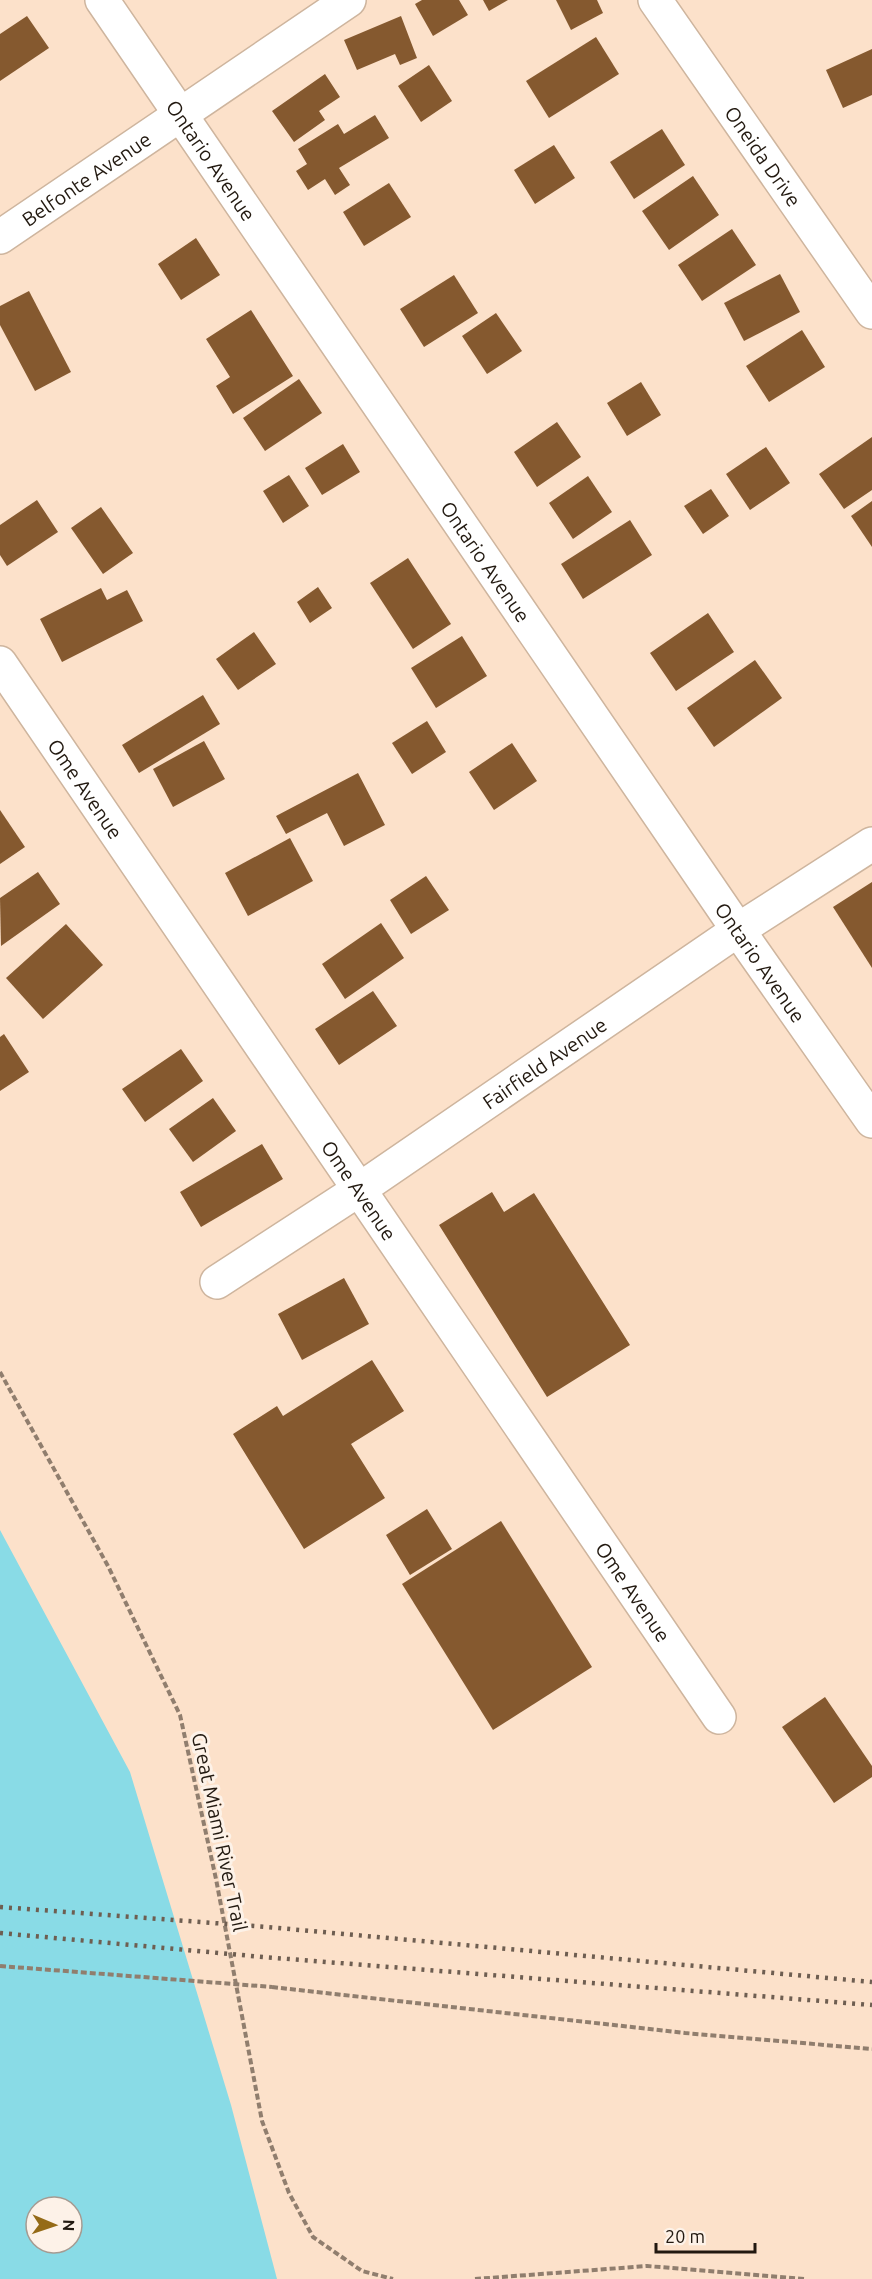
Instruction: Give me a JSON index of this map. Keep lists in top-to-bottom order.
{
  "streets": {
    "street": [
      "Oneida Drive",
      "Ontario Avenue",
      "Belfonte Avenue",
      "Ome Avenue",
      "Fairfield Avenue"
    ],
    "path": ["Great Miami River Trail"]
  },
  "crossings": [
    ["Ontario Avenue", "Belfonte Avenue"],
    ["Ontario Avenue", "Fairfield Avenue"],
    ["Ome Avenue", "Fairfield Avenue"]
  ],
  "scale_bar": "20 m",
  "north": "right"
}
